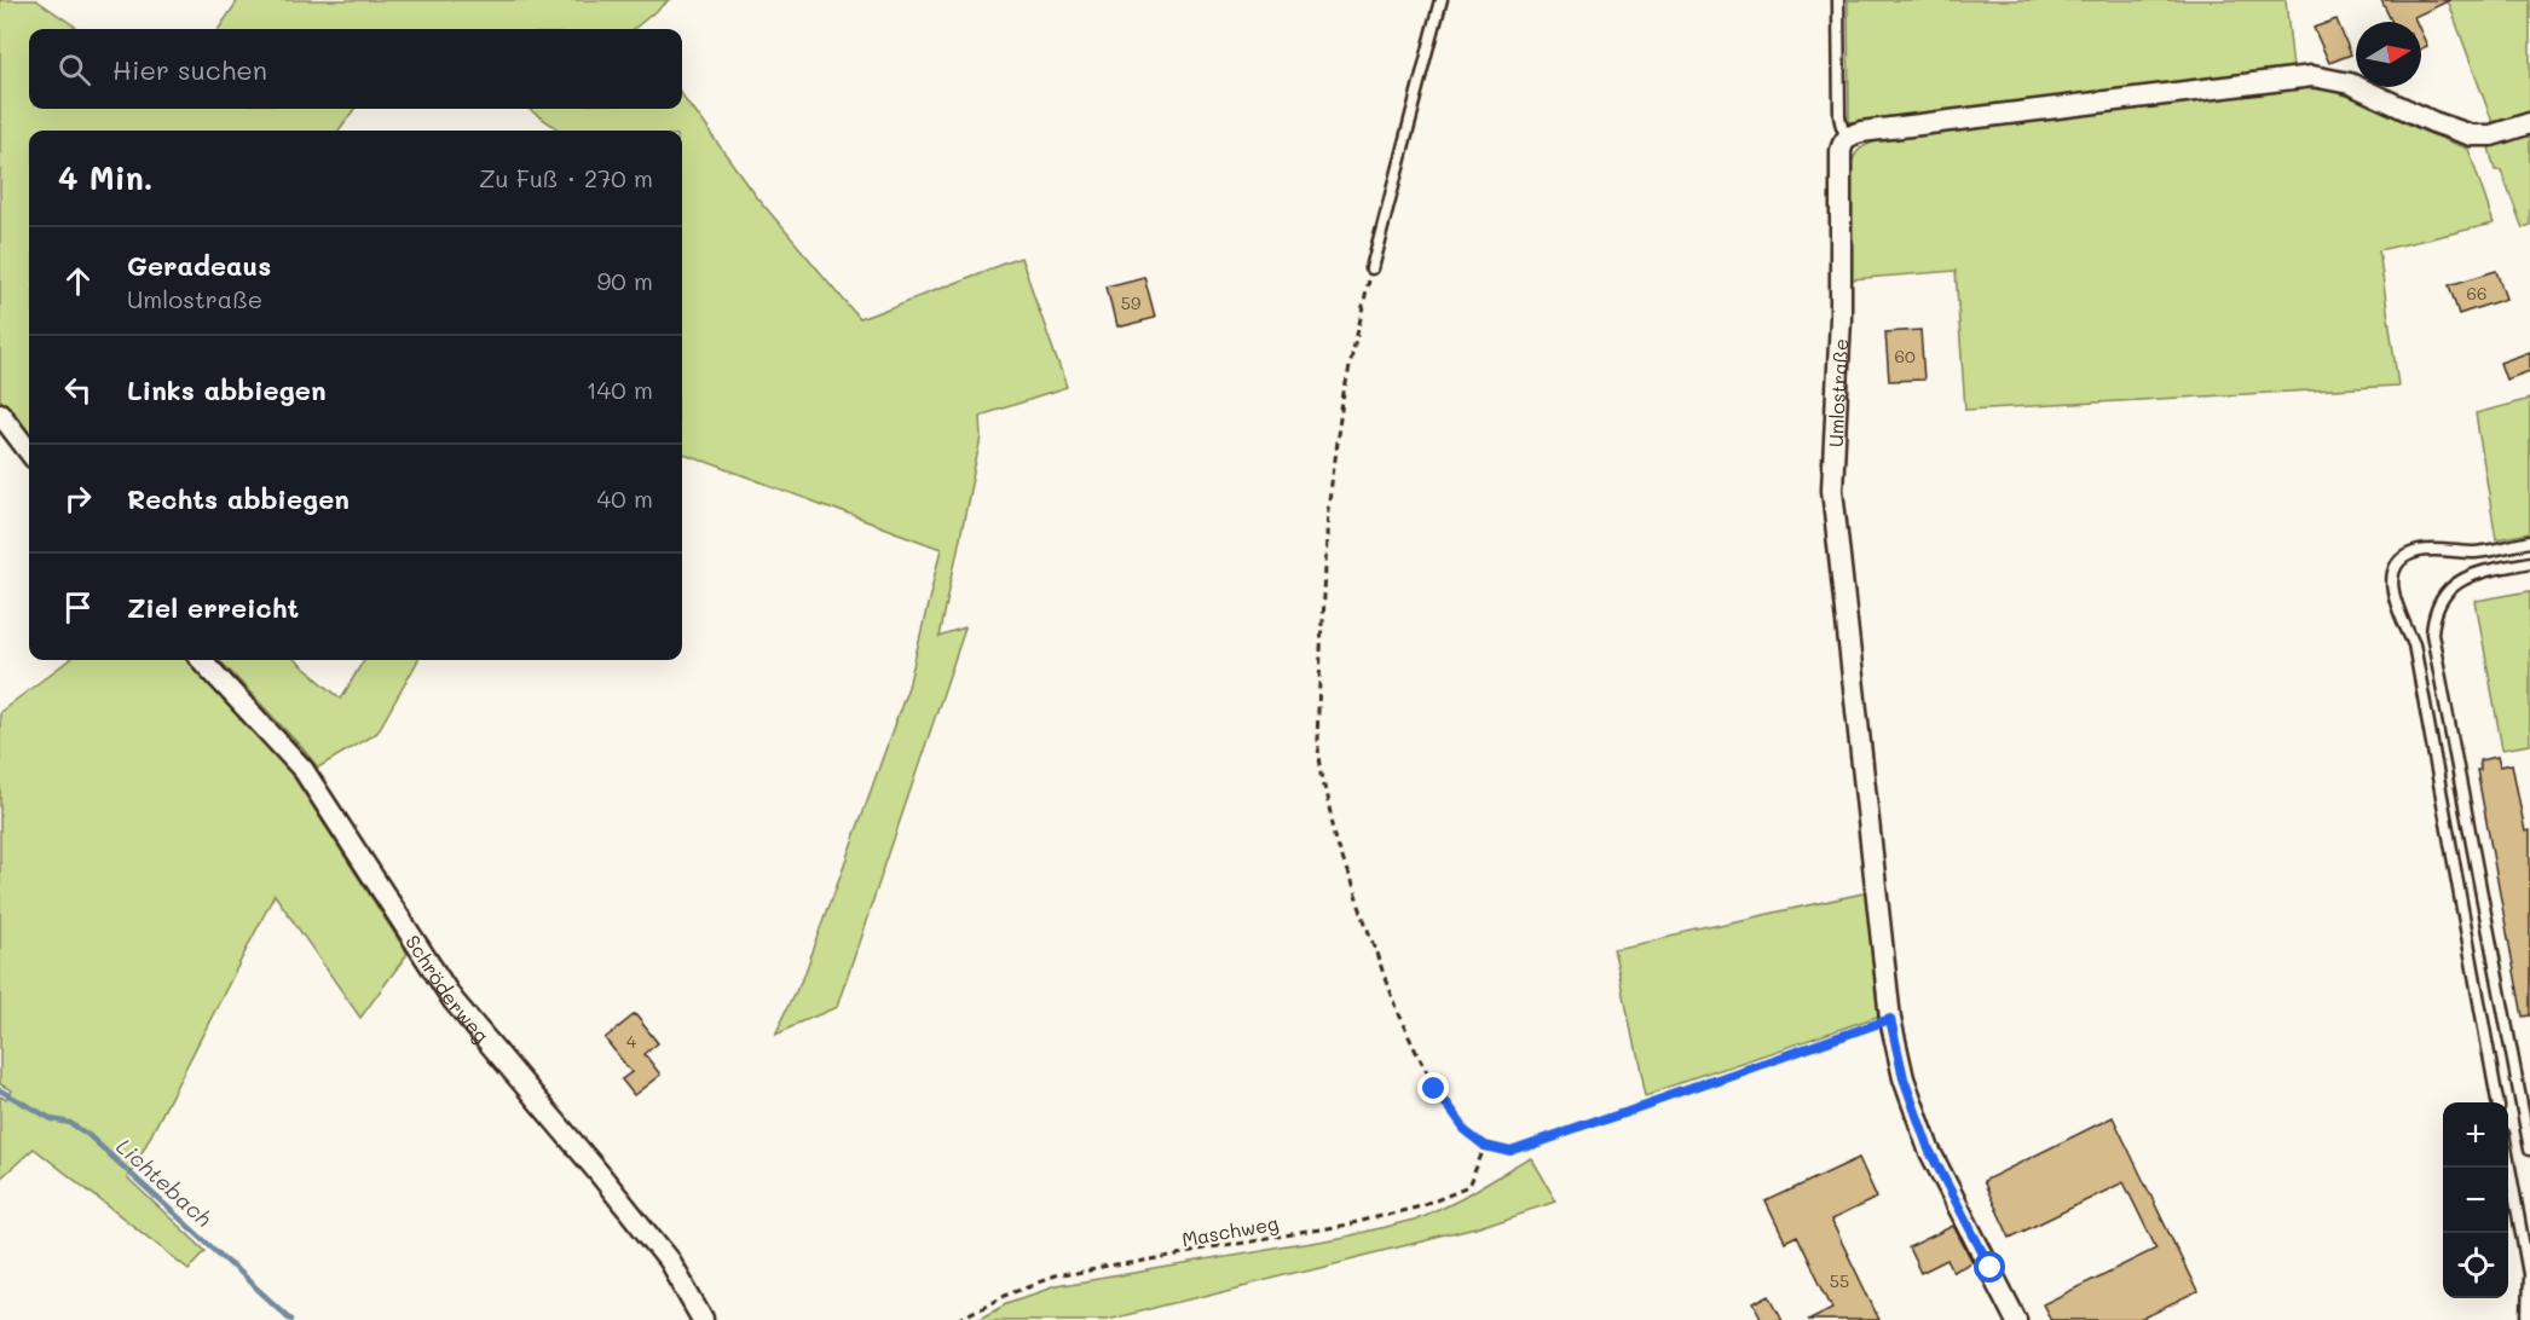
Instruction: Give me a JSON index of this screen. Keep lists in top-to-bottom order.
{
  "streets": {
    "street": ["Umlostraße", "Schröderweg"],
    "path": ["Maschweg"]
  },
  "water": ["Lichtebach"],
  "house_numbers": [
    "66",
    "59",
    "60",
    "4",
    "55"
  ],
  "north": "right",
  "page": {
    "search": "Hier suchen",
    "heading": ["4 Min.", "Zu Fuß · 270 m"],
    "list": [
      ["Geradeaus", "Umlostraße", "90 m"],
      ["Links abbiegen", "140 m"],
      ["Rechts abbiegen", "40 m"],
      "Ziel erreicht"
    ],
    "map_buttons": ["+", "−"]
  }
}
